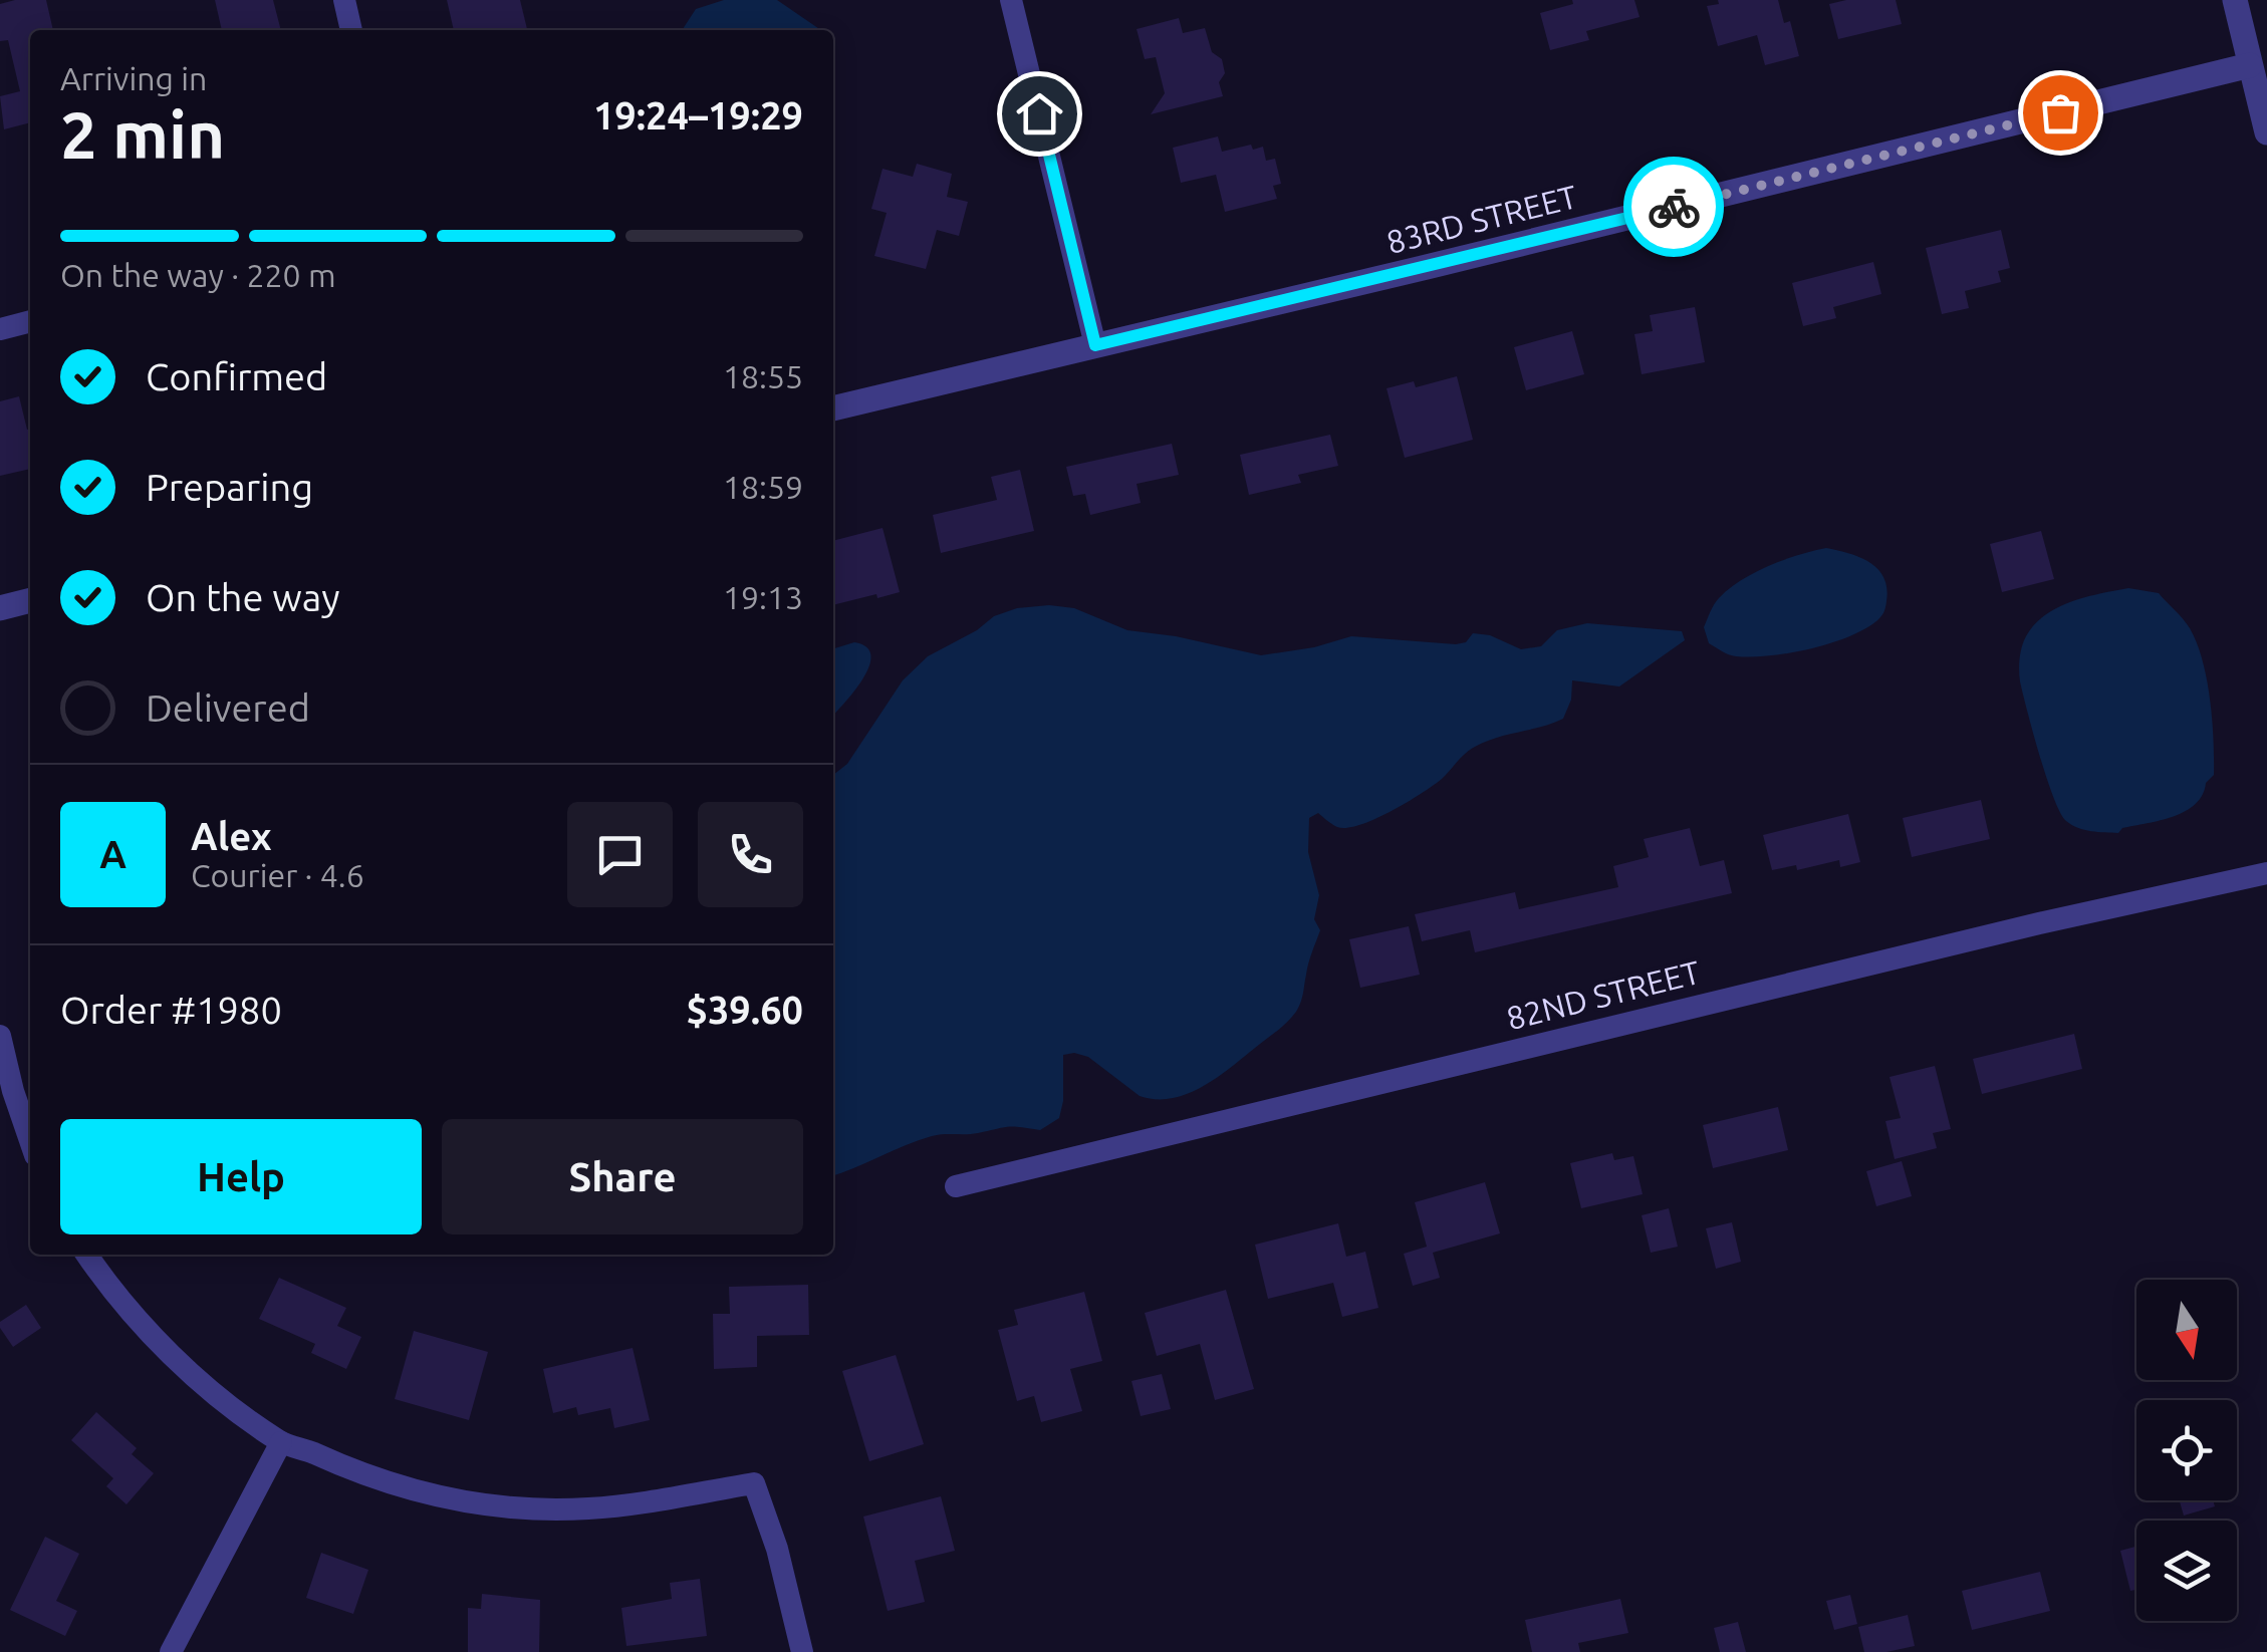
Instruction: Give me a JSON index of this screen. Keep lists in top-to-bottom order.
{
  "streets": {
    "street": ["83RD STREET", "82ND STREET"]
  },
  "north": "bottom",
  "page": {
    "heading": ["2 min", "Arriving in", "19:24–19:29"],
    "panel": [
      "Alex",
      "Courier · 4.6",
      "Order #1980",
      "$39.60"
    ],
    "bar": "On the way · 220 m",
    "list": [
      ["Confirmed", "18:55"],
      ["Preparing", "18:59"],
      ["On the way", "19:13"],
      "Delivered"
    ],
    "round": "A",
    "buttons": ["Help", "Share"]
  }
}
